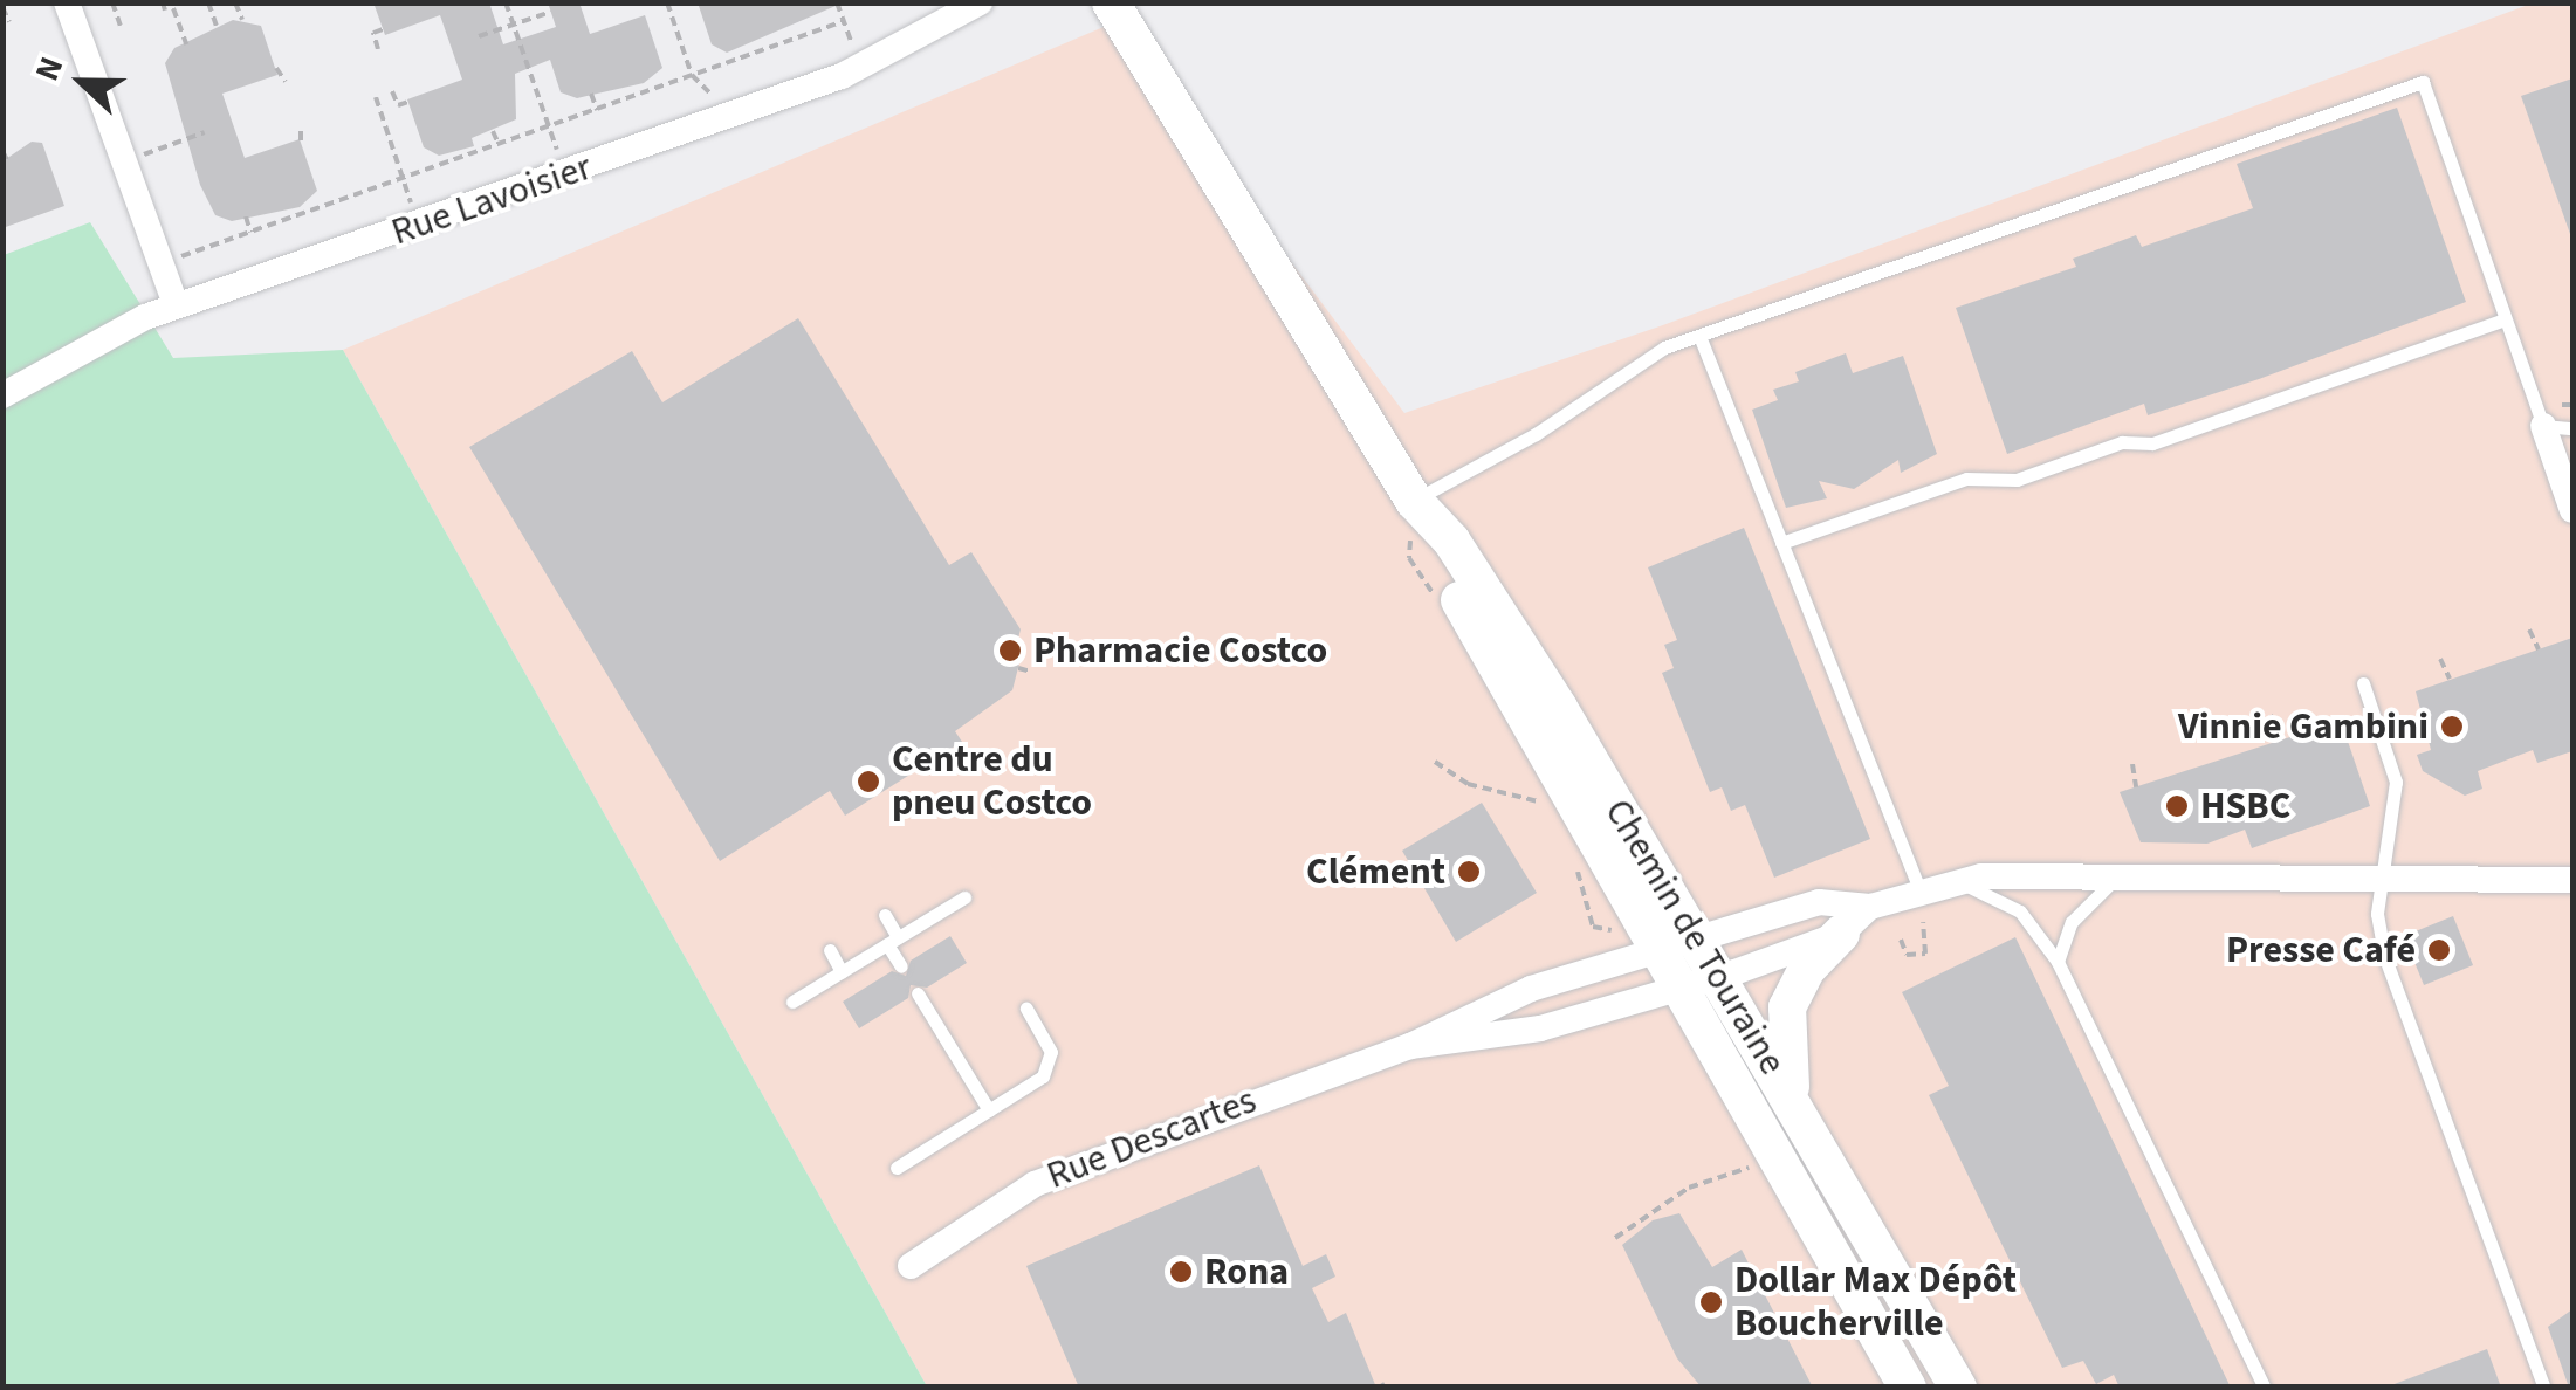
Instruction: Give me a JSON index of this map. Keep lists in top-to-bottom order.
{
  "streets": {
    "street": ["Rue Lavoisier", "Chemin de Touraine", "Rue Descartes"]
  },
  "crossings": [
    ["Chemin de Touraine", "Rue Descartes"]
  ],
  "places": [
    "Pharmacie Costco",
    "Vinnie Gambini",
    "Centre du pneu Costco",
    "HSBC",
    "Clément",
    "Presse Café",
    "Rona",
    "Dollar Max Dépôt Boucherville"
  ],
  "north": "left"
}
